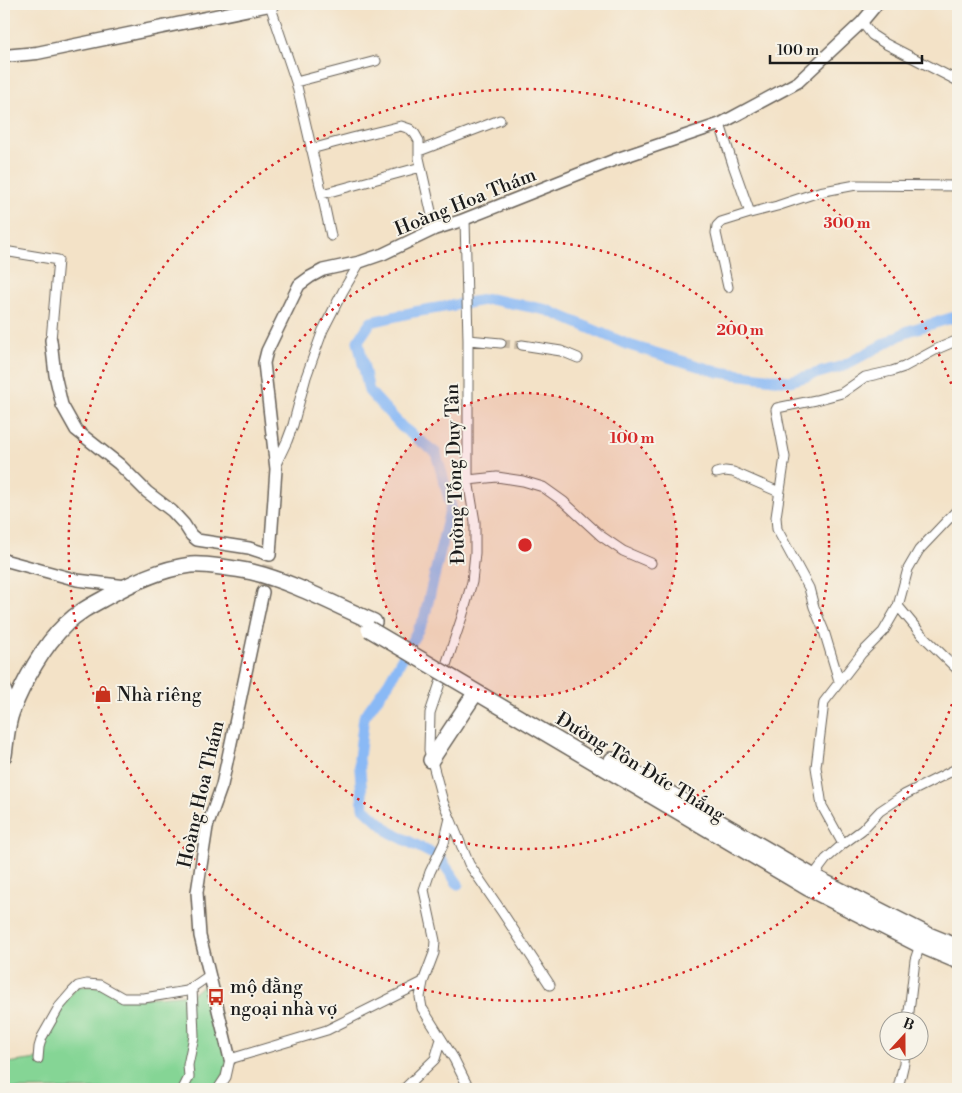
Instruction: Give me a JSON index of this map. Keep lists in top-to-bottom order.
{
  "streets": {
    "highway": ["Đường Tôn Đức Thắng"],
    "street": ["Hoàng Hoa Thám", "Đường Tống Duy Tân"]
  },
  "crossings": [
    ["Hoàng Hoa Thám", "Đường Tống Duy Tân"]
  ],
  "places": {
    "shop": ["Nhà riêng"],
    "bus stop": ["mộ đằng ngoại nhà vợ"]
  },
  "scale_bar": "100 m",
  "north": "top",
  "rings": ["300 m", "200 m", "100 m"]
}
